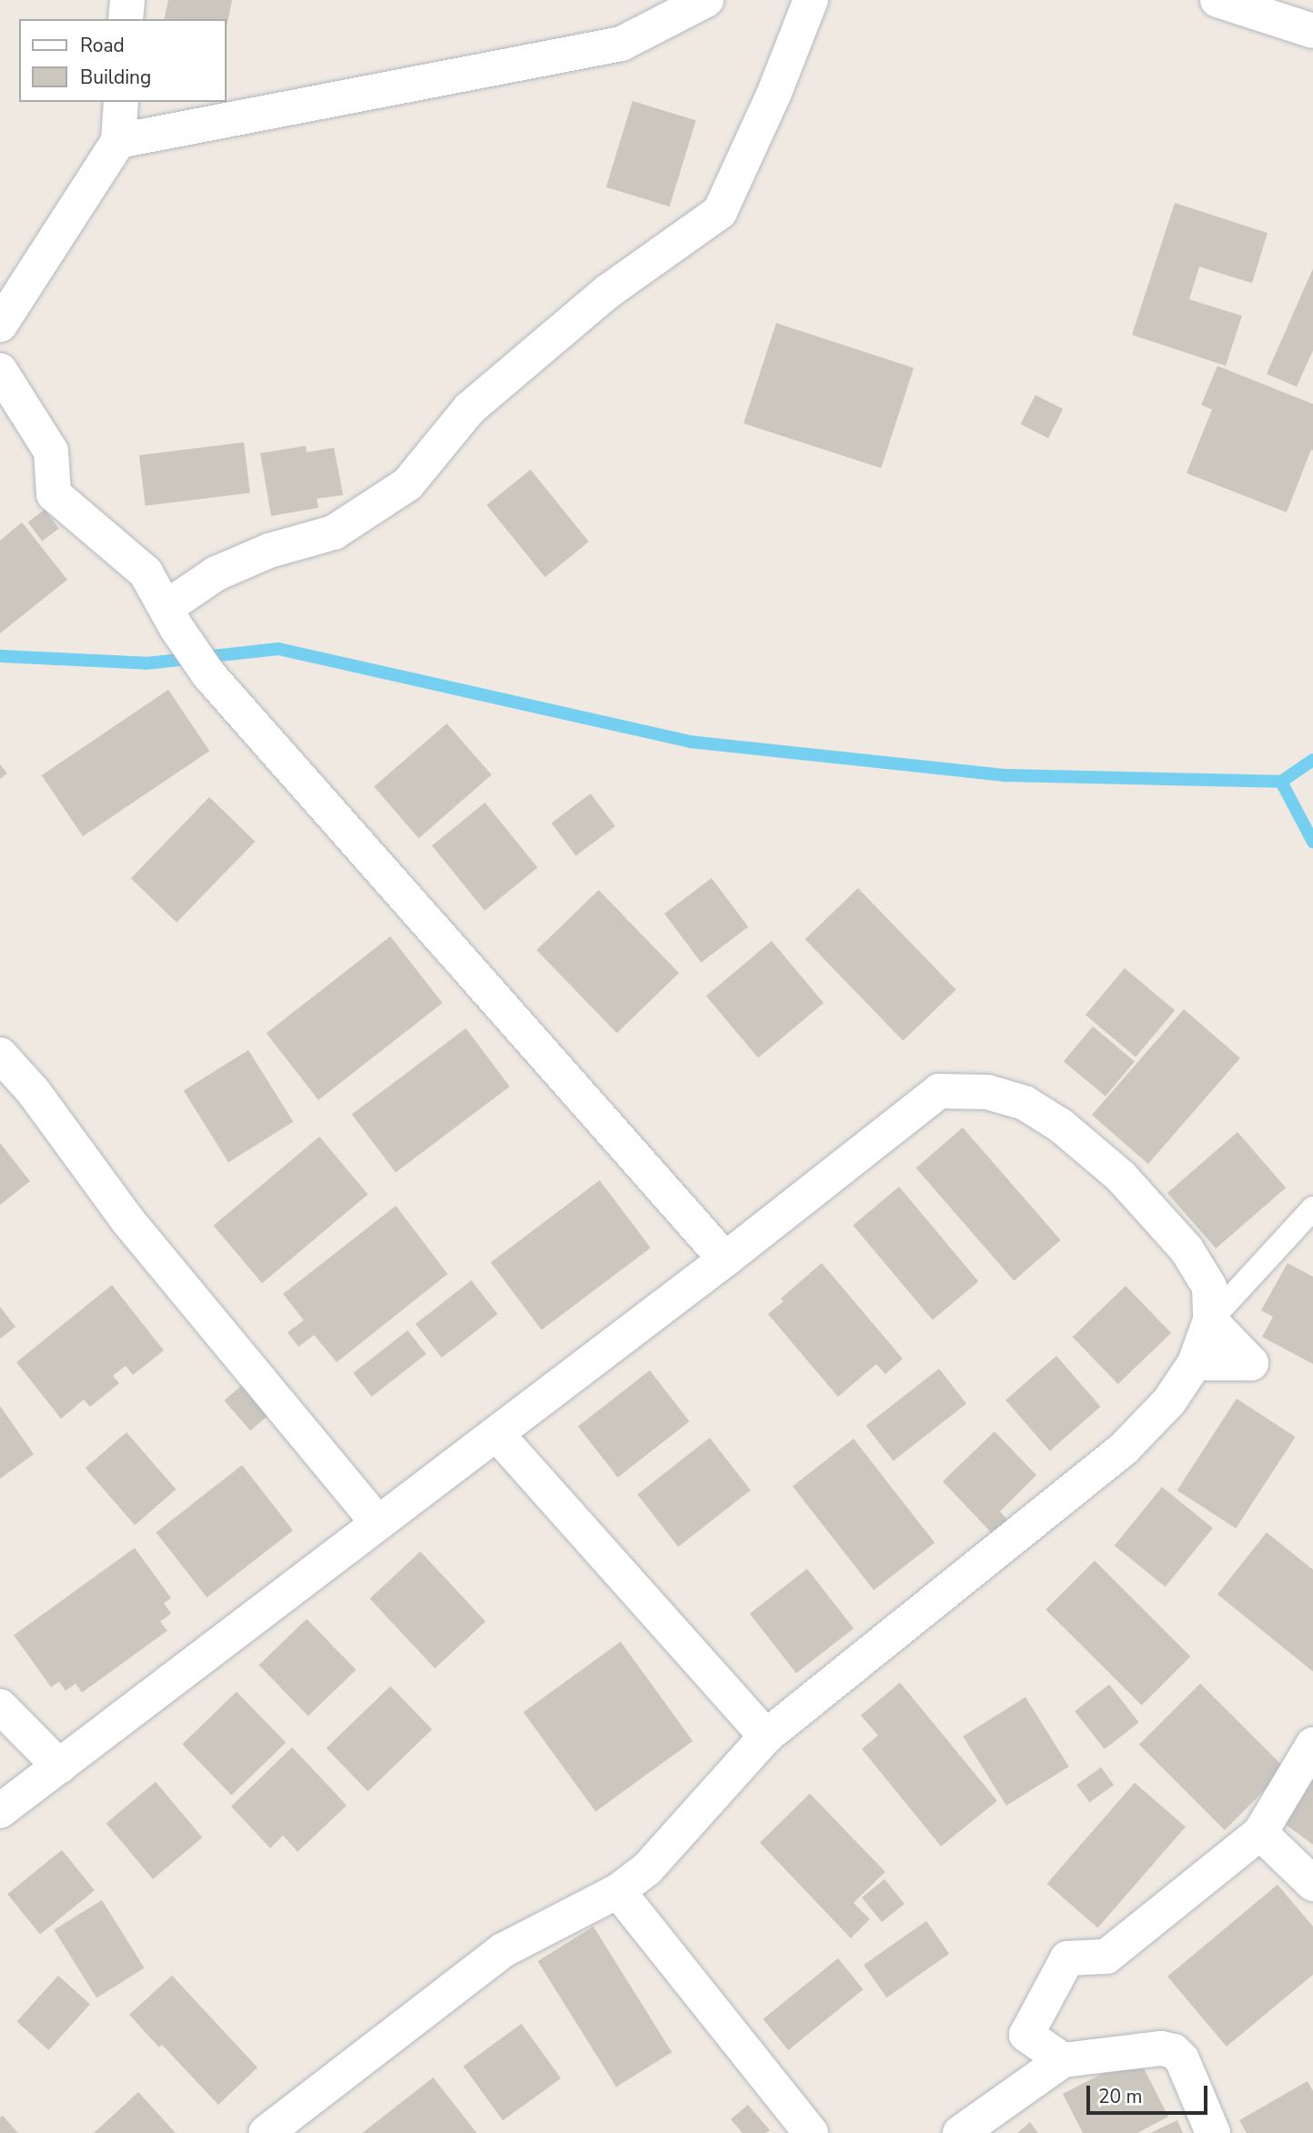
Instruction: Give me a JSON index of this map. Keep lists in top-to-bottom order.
{
  "legend": ["Road", "Building"],
  "scale_bar": "20 m"
}
